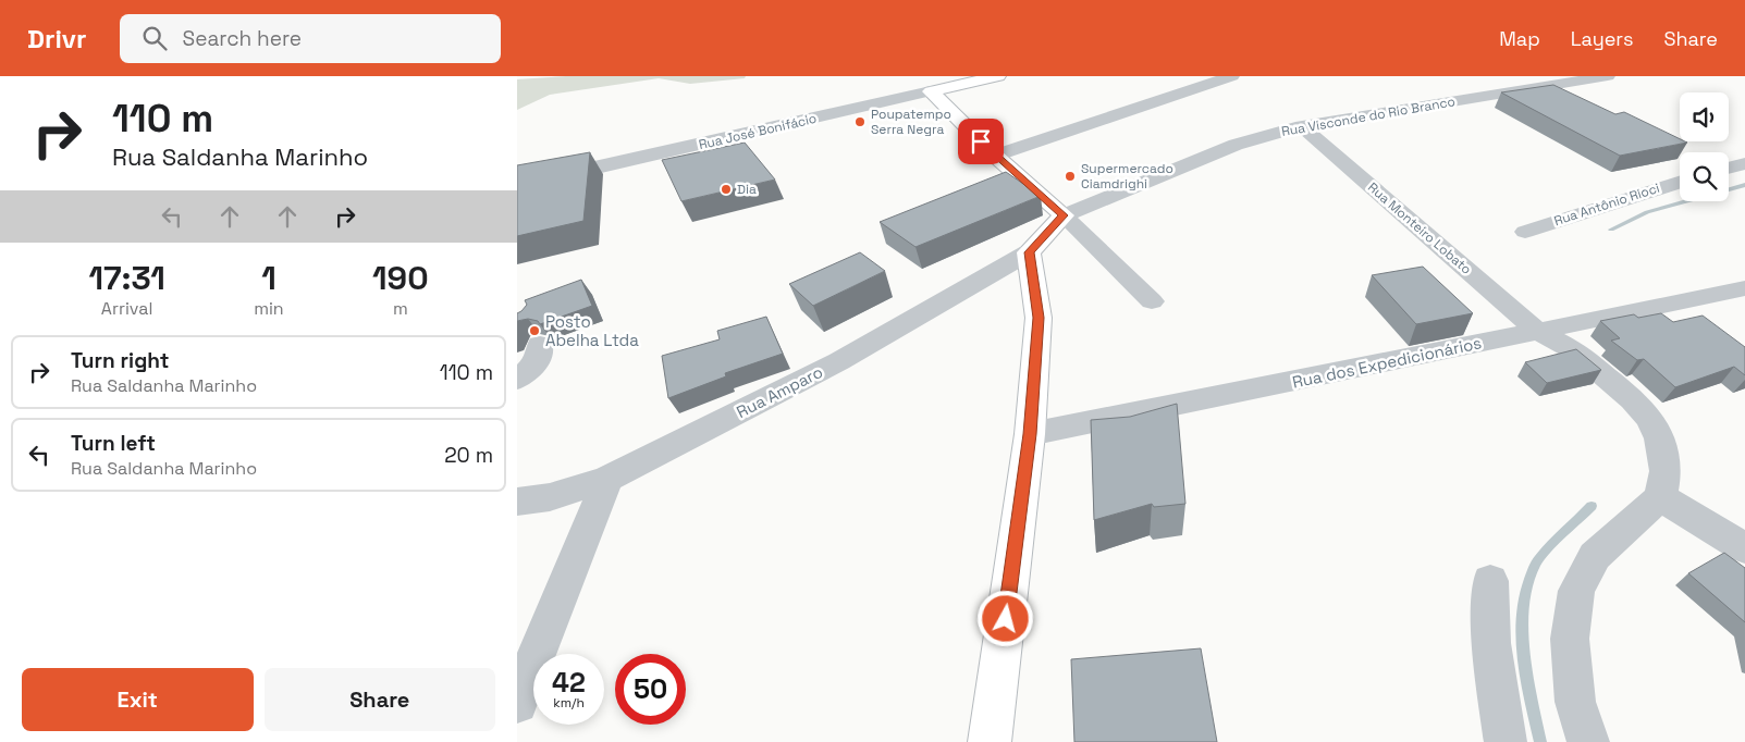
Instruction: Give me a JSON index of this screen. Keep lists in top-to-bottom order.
{
  "streets": {
    "main road": ["Rua José Bonifácio"],
    "street": [
      "Rua Visconde do Rio Branco",
      "Rua Antônio Rioci",
      "Rua Monteiro Lobato",
      "Rua dos Expedicionários",
      "Rua Amparo"
    ]
  },
  "crossings": [
    ["Rua Visconde do Rio Branco", "Rua Monteiro Lobato"],
    ["Rua Monteiro Lobato", "Rua dos Expedicionários"]
  ],
  "places": [
    "Poupatempo Serra Negra",
    "Supermercado Ciamdrighi",
    "Dia",
    "Posto Abelha Ltda"
  ],
  "page": {
    "header": "Drivr",
    "search": "Search here",
    "nav": ["Map", "Layers", "Share"],
    "turn": ["110 m", "Rua Saldanha Marinho"],
    "eta": [
      "17:31",
      "Arrival",
      "1",
      "min",
      "190",
      "m"
    ],
    "list": [
      {
        "name": "Turn right",
        "note": "Rua Saldanha Marinho",
        "value": "110 m"
      },
      {
        "name": "Turn left",
        "note": "Rua Saldanha Marinho",
        "value": "20 m"
      }
    ],
    "speed": "42 km/h",
    "limit": "50",
    "buttons": ["Exit", "Share"]
  }
}
